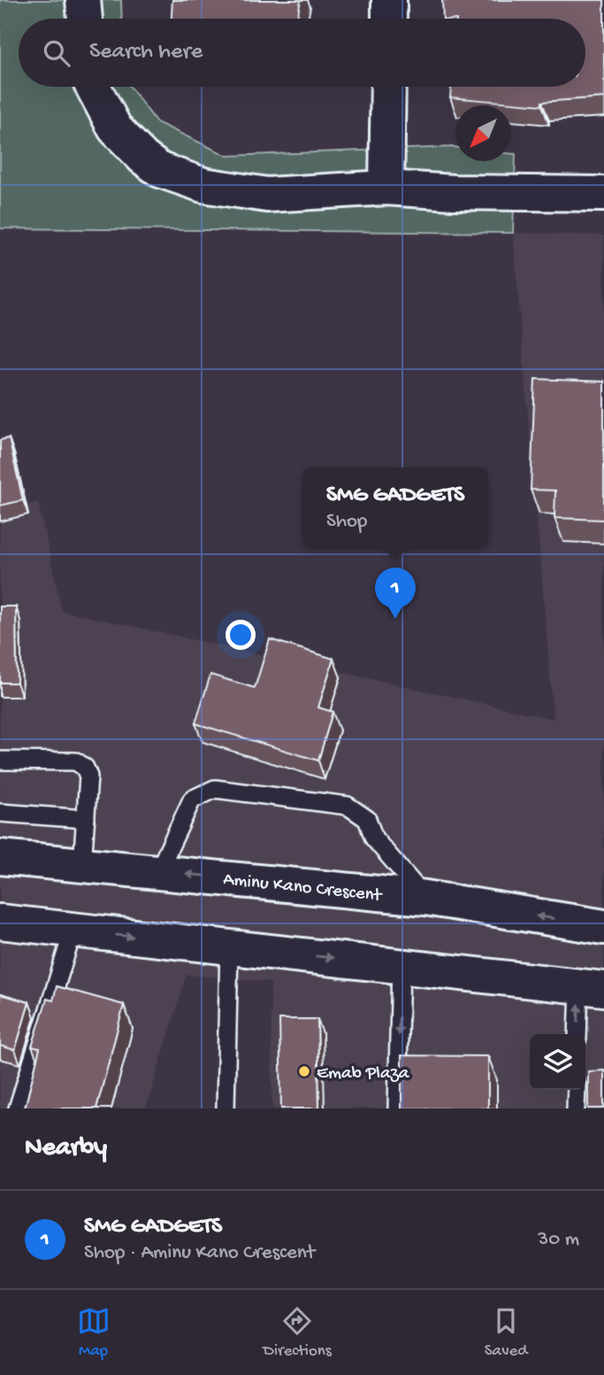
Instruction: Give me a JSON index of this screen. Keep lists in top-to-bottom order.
{
  "streets": {
    "main road": ["Aminu Kano Crescent"]
  },
  "places": ["Emab Plaza"],
  "north": "bottom left",
  "page": {
    "search": "Search here",
    "popup": ["SMG GADGETS", "Shop"],
    "pins": "1",
    "heading": "Nearby",
    "list": [
      {
        "mark": "1",
        "name": "SMG GADGETS",
        "note": "Shop · Aminu Kano Crescent",
        "value": "30 m"
      }
    ],
    "nav": ["Map", "Directions", "Saved"]
  }
}
